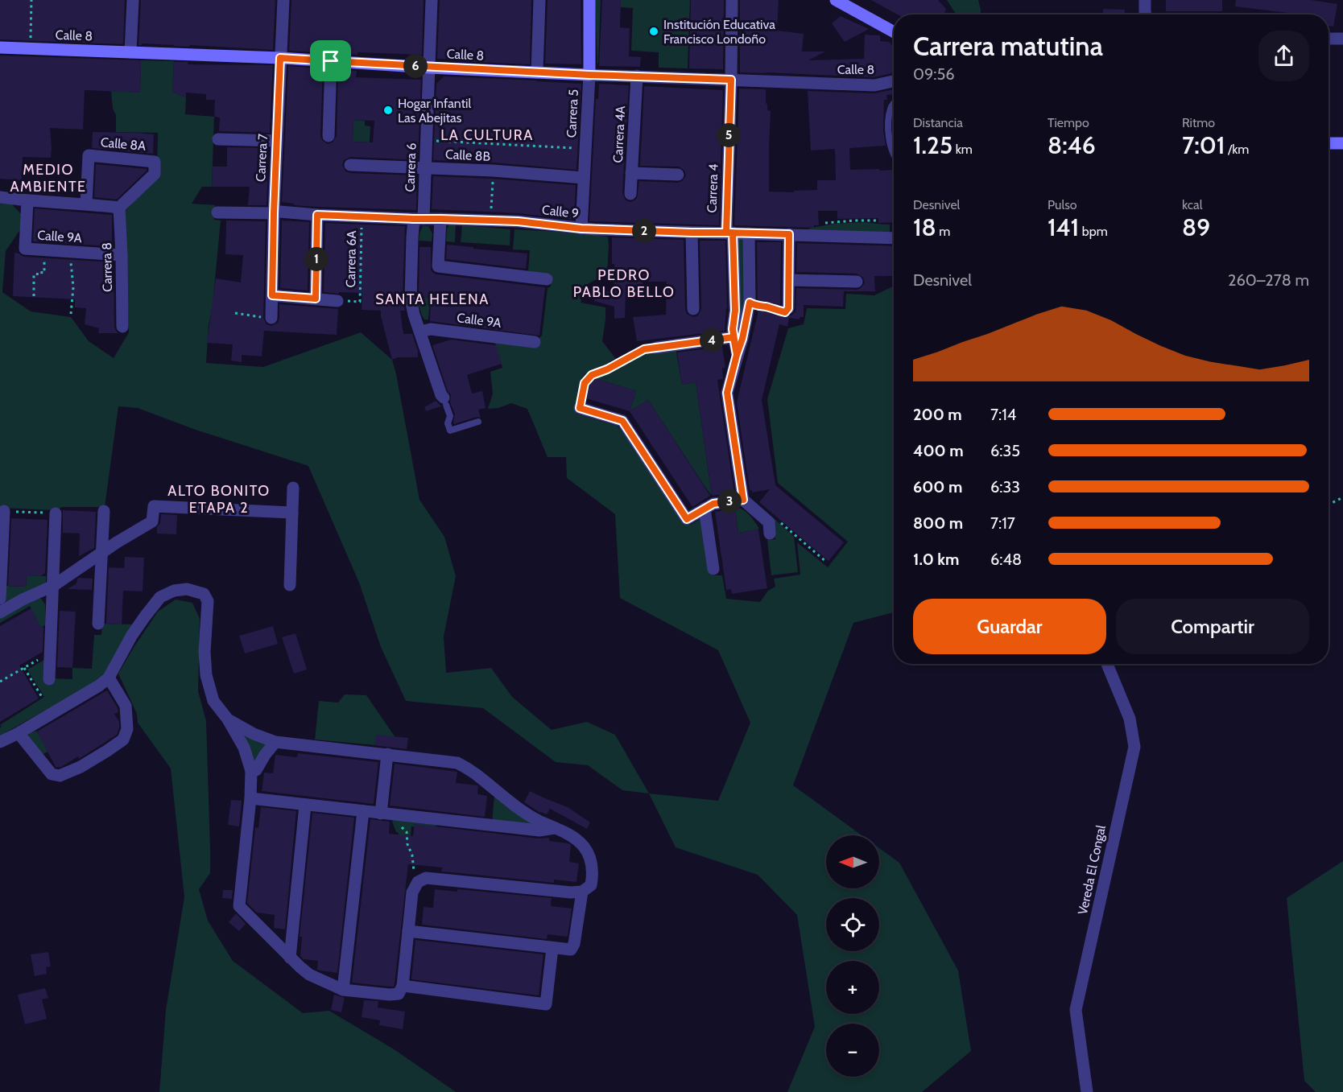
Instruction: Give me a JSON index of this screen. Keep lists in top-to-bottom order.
{
  "streets": {
    "main road": ["Calle 8", "Carrera 5"],
    "street": [
      "Carrera 4A",
      "Calle 8A",
      "Calle 8B",
      "Carrera 7",
      "Carrera 6",
      "Carrera 4",
      "Calle 9",
      "Calle 9A",
      "Carrera 8",
      "Vereda El Congal"
    ],
    "path": ["Carrera 6A"]
  },
  "crossings": [
    ["Calle 8", "Carrera 5"],
    ["Calle 8", "Carrera 4A"],
    ["Calle 8", "Carrera 7"],
    ["Calle 8", "Carrera 6"],
    ["Calle 8", "Carrera 4"],
    ["Carrera 5", "Calle 8B"],
    ["Carrera 5", "Calle 9"],
    ["Calle 8A", "Carrera 8"],
    ["Calle 8B", "Carrera 6"],
    ["Carrera 7", "Calle 9"],
    ["Carrera 6", "Calle 9"],
    ["Carrera 6", "Calle 9A"],
    ["Carrera 4", "Calle 9"],
    ["Calle 9", "Carrera 6A"],
    ["Calle 9A", "Carrera 8"]
  ],
  "districts": [
    "LA CULTURA",
    "MEDIO AMBIENTE",
    "PEDRO PABLO BELLO",
    "SANTA HELENA",
    "ALTO BONITO ETAPA 2"
  ],
  "places": ["Institución Educativa Francisco Londoño", "Hogar Infantil Las Abejitas"],
  "north": "left",
  "page": {
    "heading": ["Carrera matutina", "09:56"],
    "pins": [
      "6",
      "5",
      "2",
      "1",
      "4",
      "3"
    ],
    "stats": [
      ["Distancia", "1.25 km"],
      ["Tiempo", "8:46"],
      ["Ritmo", "7:01 /km"],
      ["Desnivel", "18 m"],
      ["Pulso", "141 bpm"],
      ["kcal", "89"]
    ],
    "chart": ["Desnivel", "260–278 m"],
    "list": [
      {
        "name": "200 m",
        "note": "7:14"
      },
      {
        "name": "400 m",
        "note": "6:35"
      },
      {
        "name": "600 m",
        "note": "6:33"
      },
      {
        "name": "800 m",
        "note": "7:17"
      },
      {
        "name": "1.0 km",
        "note": "6:48"
      }
    ],
    "buttons": ["Guardar", "Compartir"],
    "map_buttons": ["+", "−"]
  }
}
